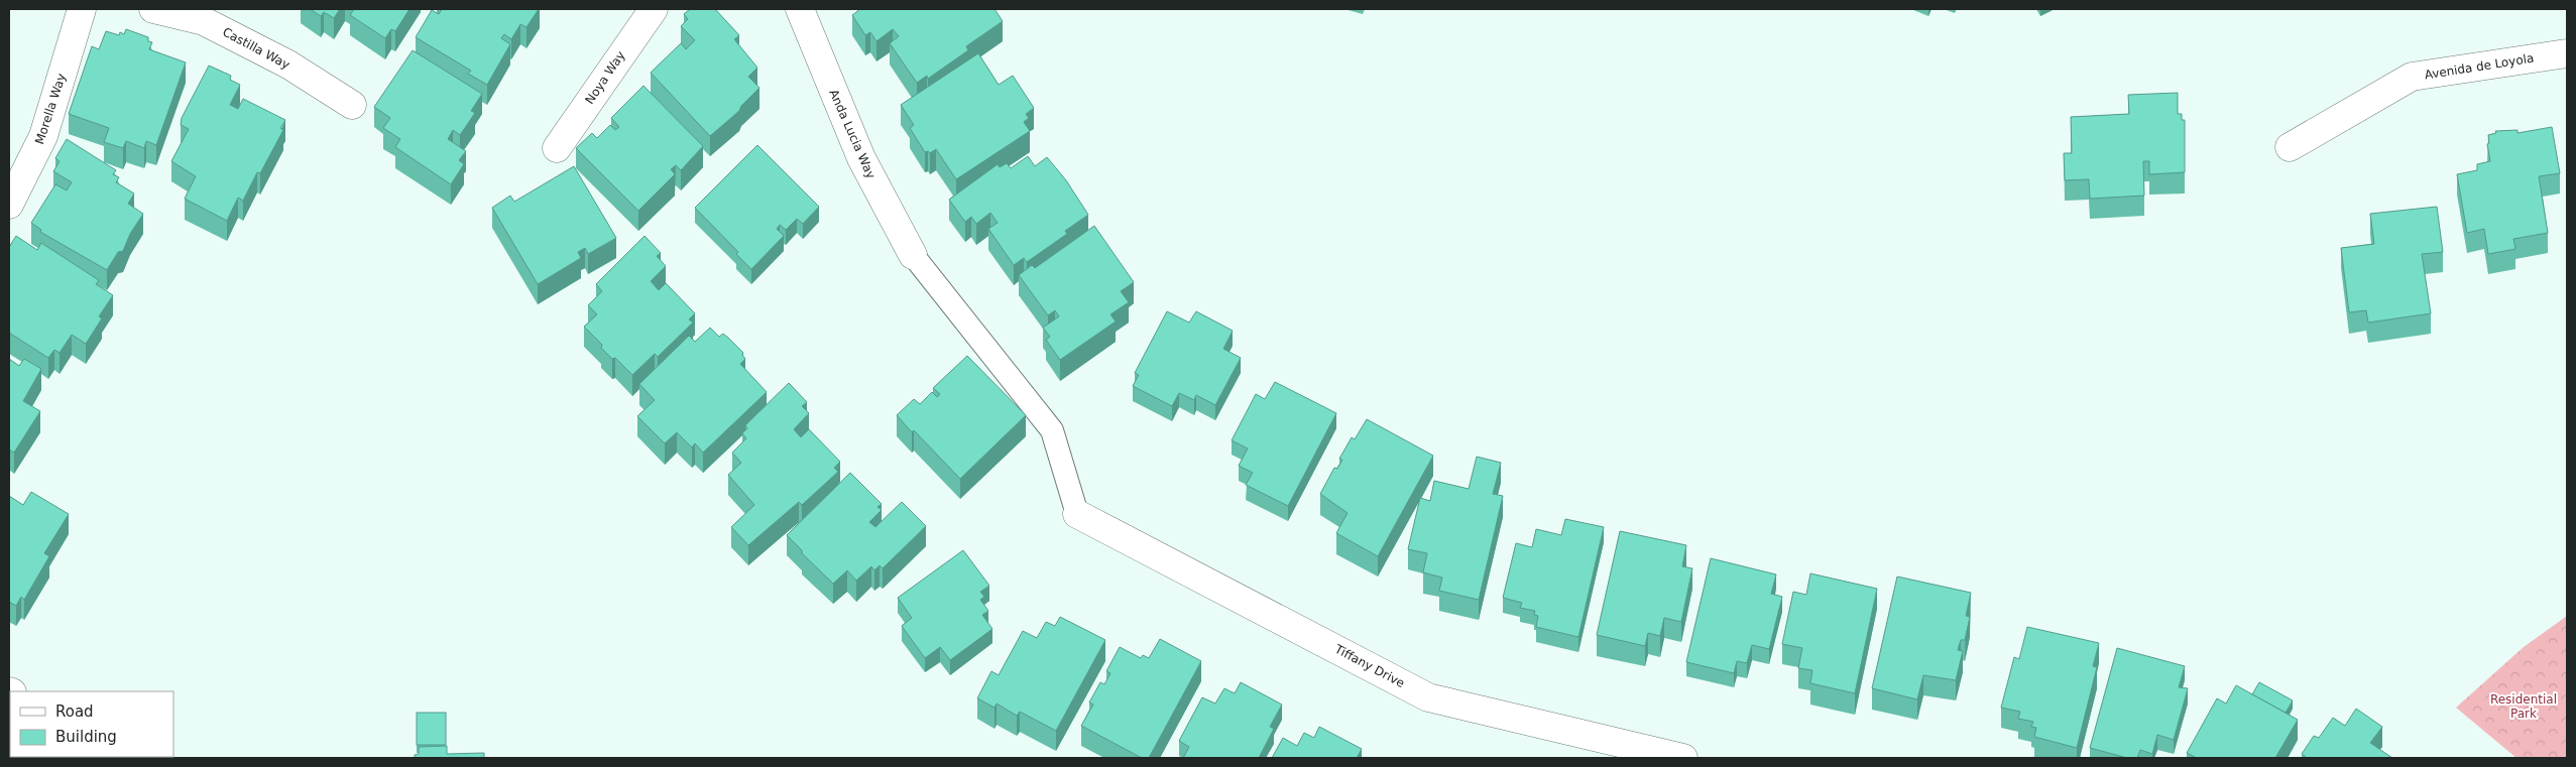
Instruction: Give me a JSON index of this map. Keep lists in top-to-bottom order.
{
  "streets": {
    "street": [
      "Castilla Way",
      "Avenida de Loyola",
      "Noya Way",
      "Morella Way",
      "Anda Lucia Way",
      "Tiffany Drive"
    ]
  },
  "parks": ["Residential Park"],
  "legend": ["Road", "Building"]
}
